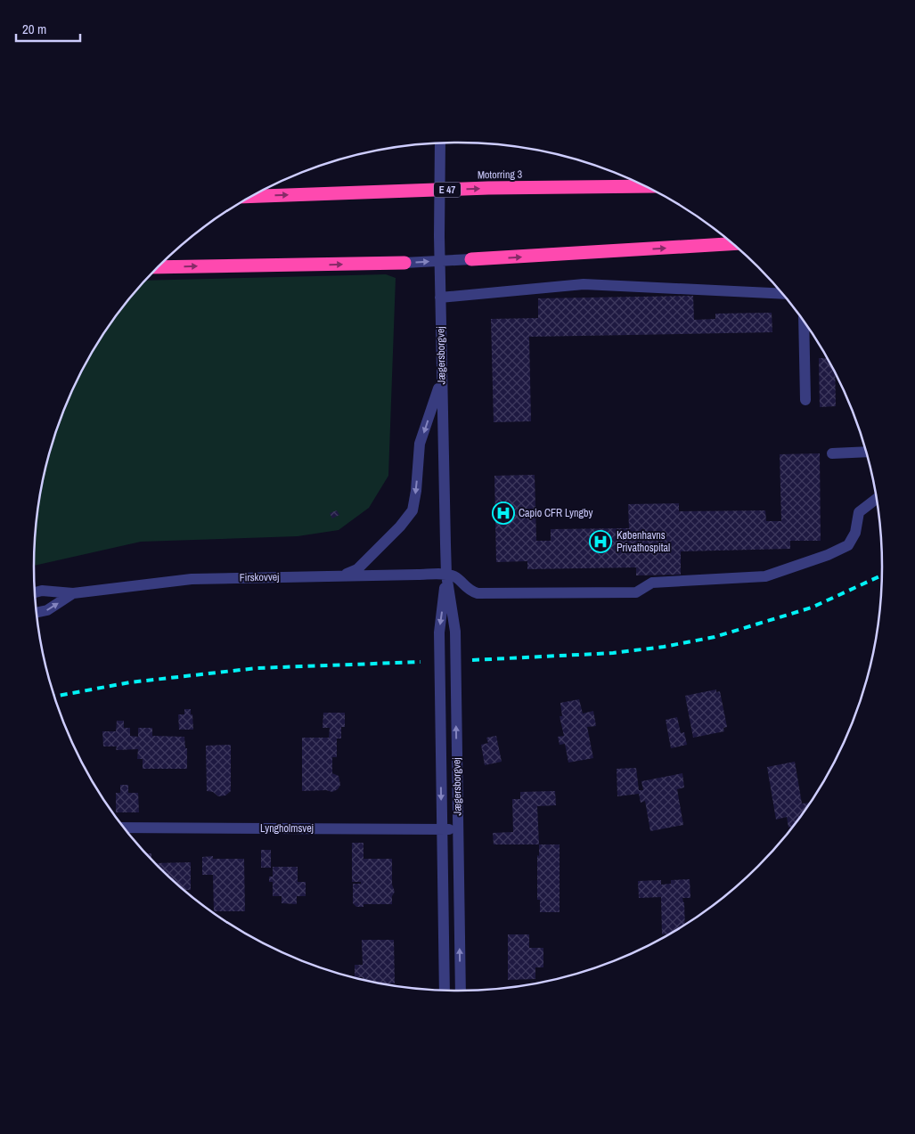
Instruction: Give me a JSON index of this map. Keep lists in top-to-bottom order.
{
  "streets": {
    "highway": ["Motorring 3", "E 47"],
    "street": ["Jægersborgvej", "Firskovvej", "Lyngholmsvej"]
  },
  "crossings": [
    ["Jægersborgvej", "Firskovvej"],
    ["Jægersborgvej", "Lyngholmsvej"]
  ],
  "places": {
    "hospital": ["Capio CFR Lyngby", "Københavns Privathospital"]
  },
  "scale_bar": "20 m"
}
